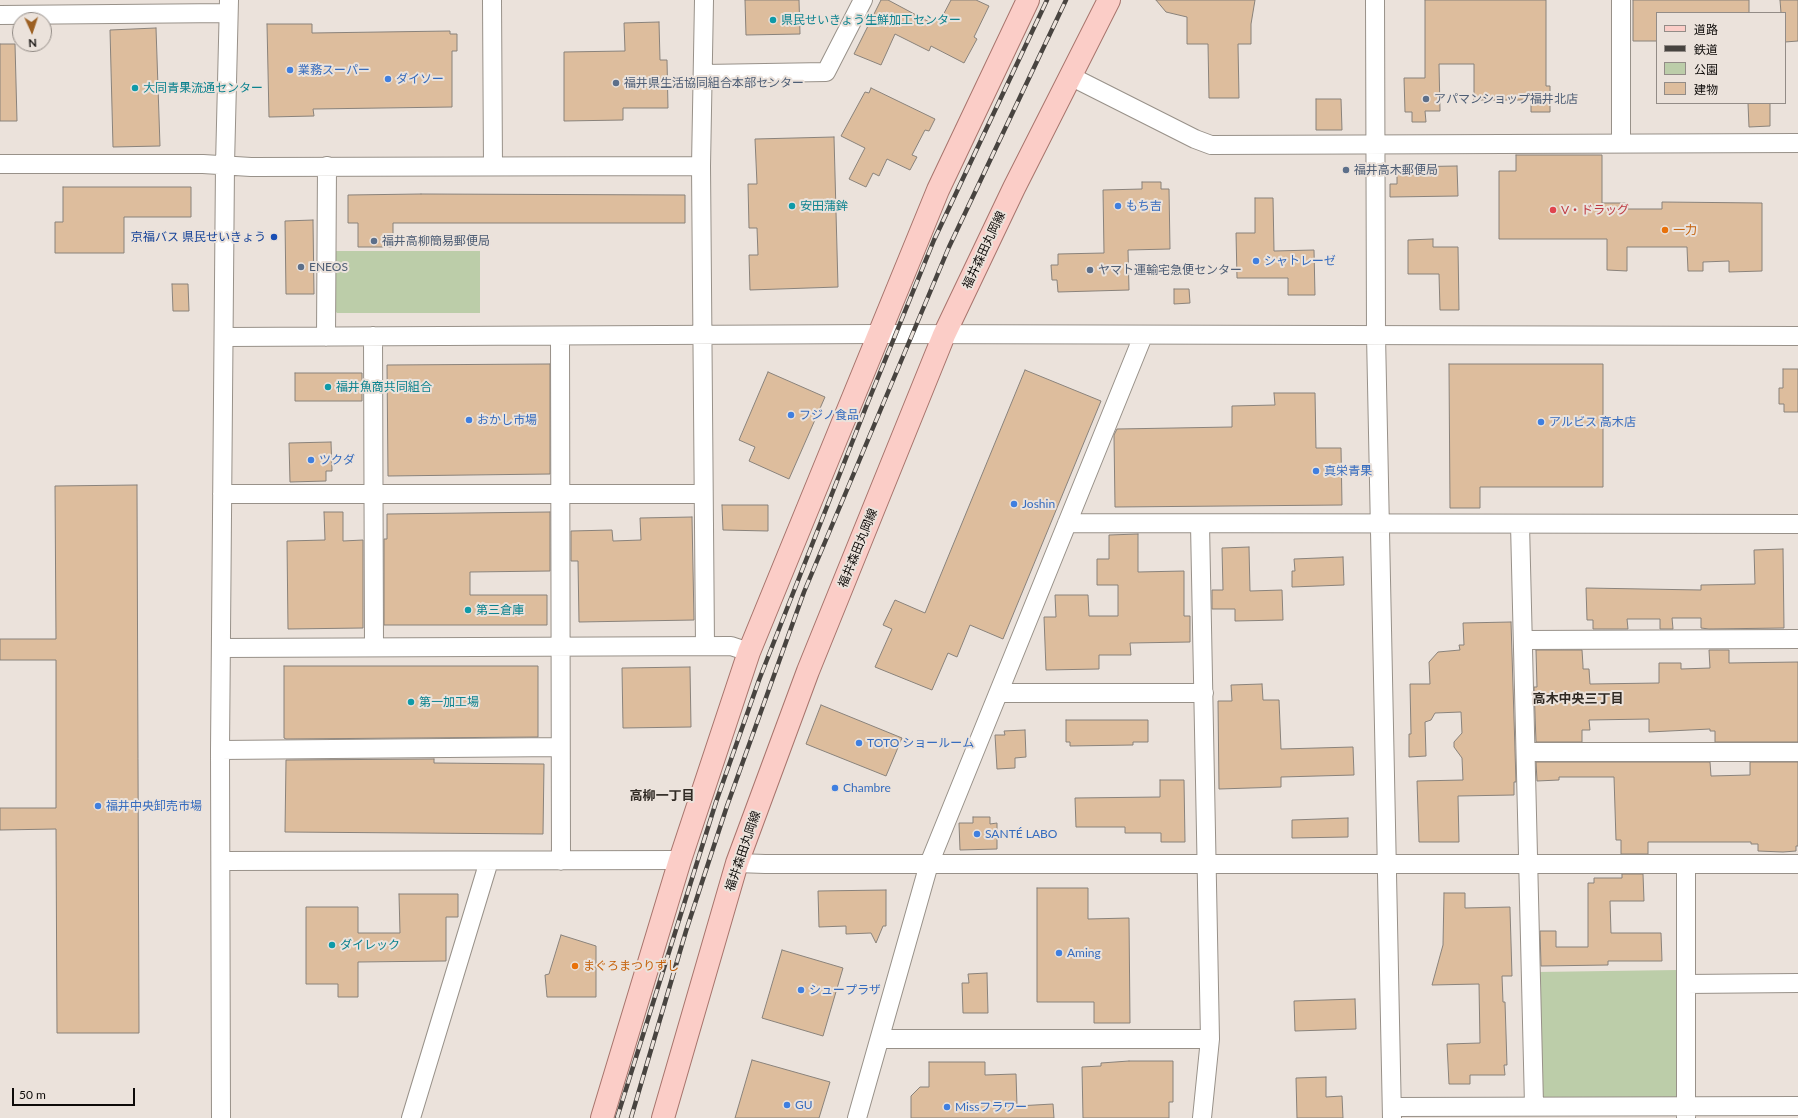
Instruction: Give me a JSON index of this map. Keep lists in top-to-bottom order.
{
  "streets": {
    "main road": ["福井森田丸岡線"]
  },
  "districts": ["高木中央三丁目", "高柳一丁目"],
  "places": [
    "県民せいきょう生鮮加工センター",
    "業務スーパー",
    "ダイソー",
    "福井県生活協同組合本部センター",
    "大同青果流通センター",
    "アパマンショップ福井北店",
    "福井高木郵便局",
    "安田蒲鉾",
    "もち吉",
    "V・ドラッグ",
    "一力",
    "京福バス 県民せいきょう",
    "福井高柳簡易郵便局",
    "シャトレーゼ",
    "ENEOS",
    "ヤマト運輸宅急便センター",
    "福井魚商共同組合",
    "フジノ食品",
    "おかし市場",
    "アルビス 高木店",
    "ツクダ",
    "真栄青果",
    "Joshin",
    "第三倉庫",
    "第一加工場",
    "TOTO ショールーム",
    "Chambre",
    "福井中央卸売市場",
    "SANTÉ LABO",
    "ダイレック",
    "Aming",
    "まぐろまつりずし",
    "シュープラザ",
    "GU",
    "Missフラワー"
  ],
  "legend": [
    "道路",
    "鉄道",
    "公園",
    "建物"
  ],
  "scale_bar": "50 m",
  "north": "bottom"
}
